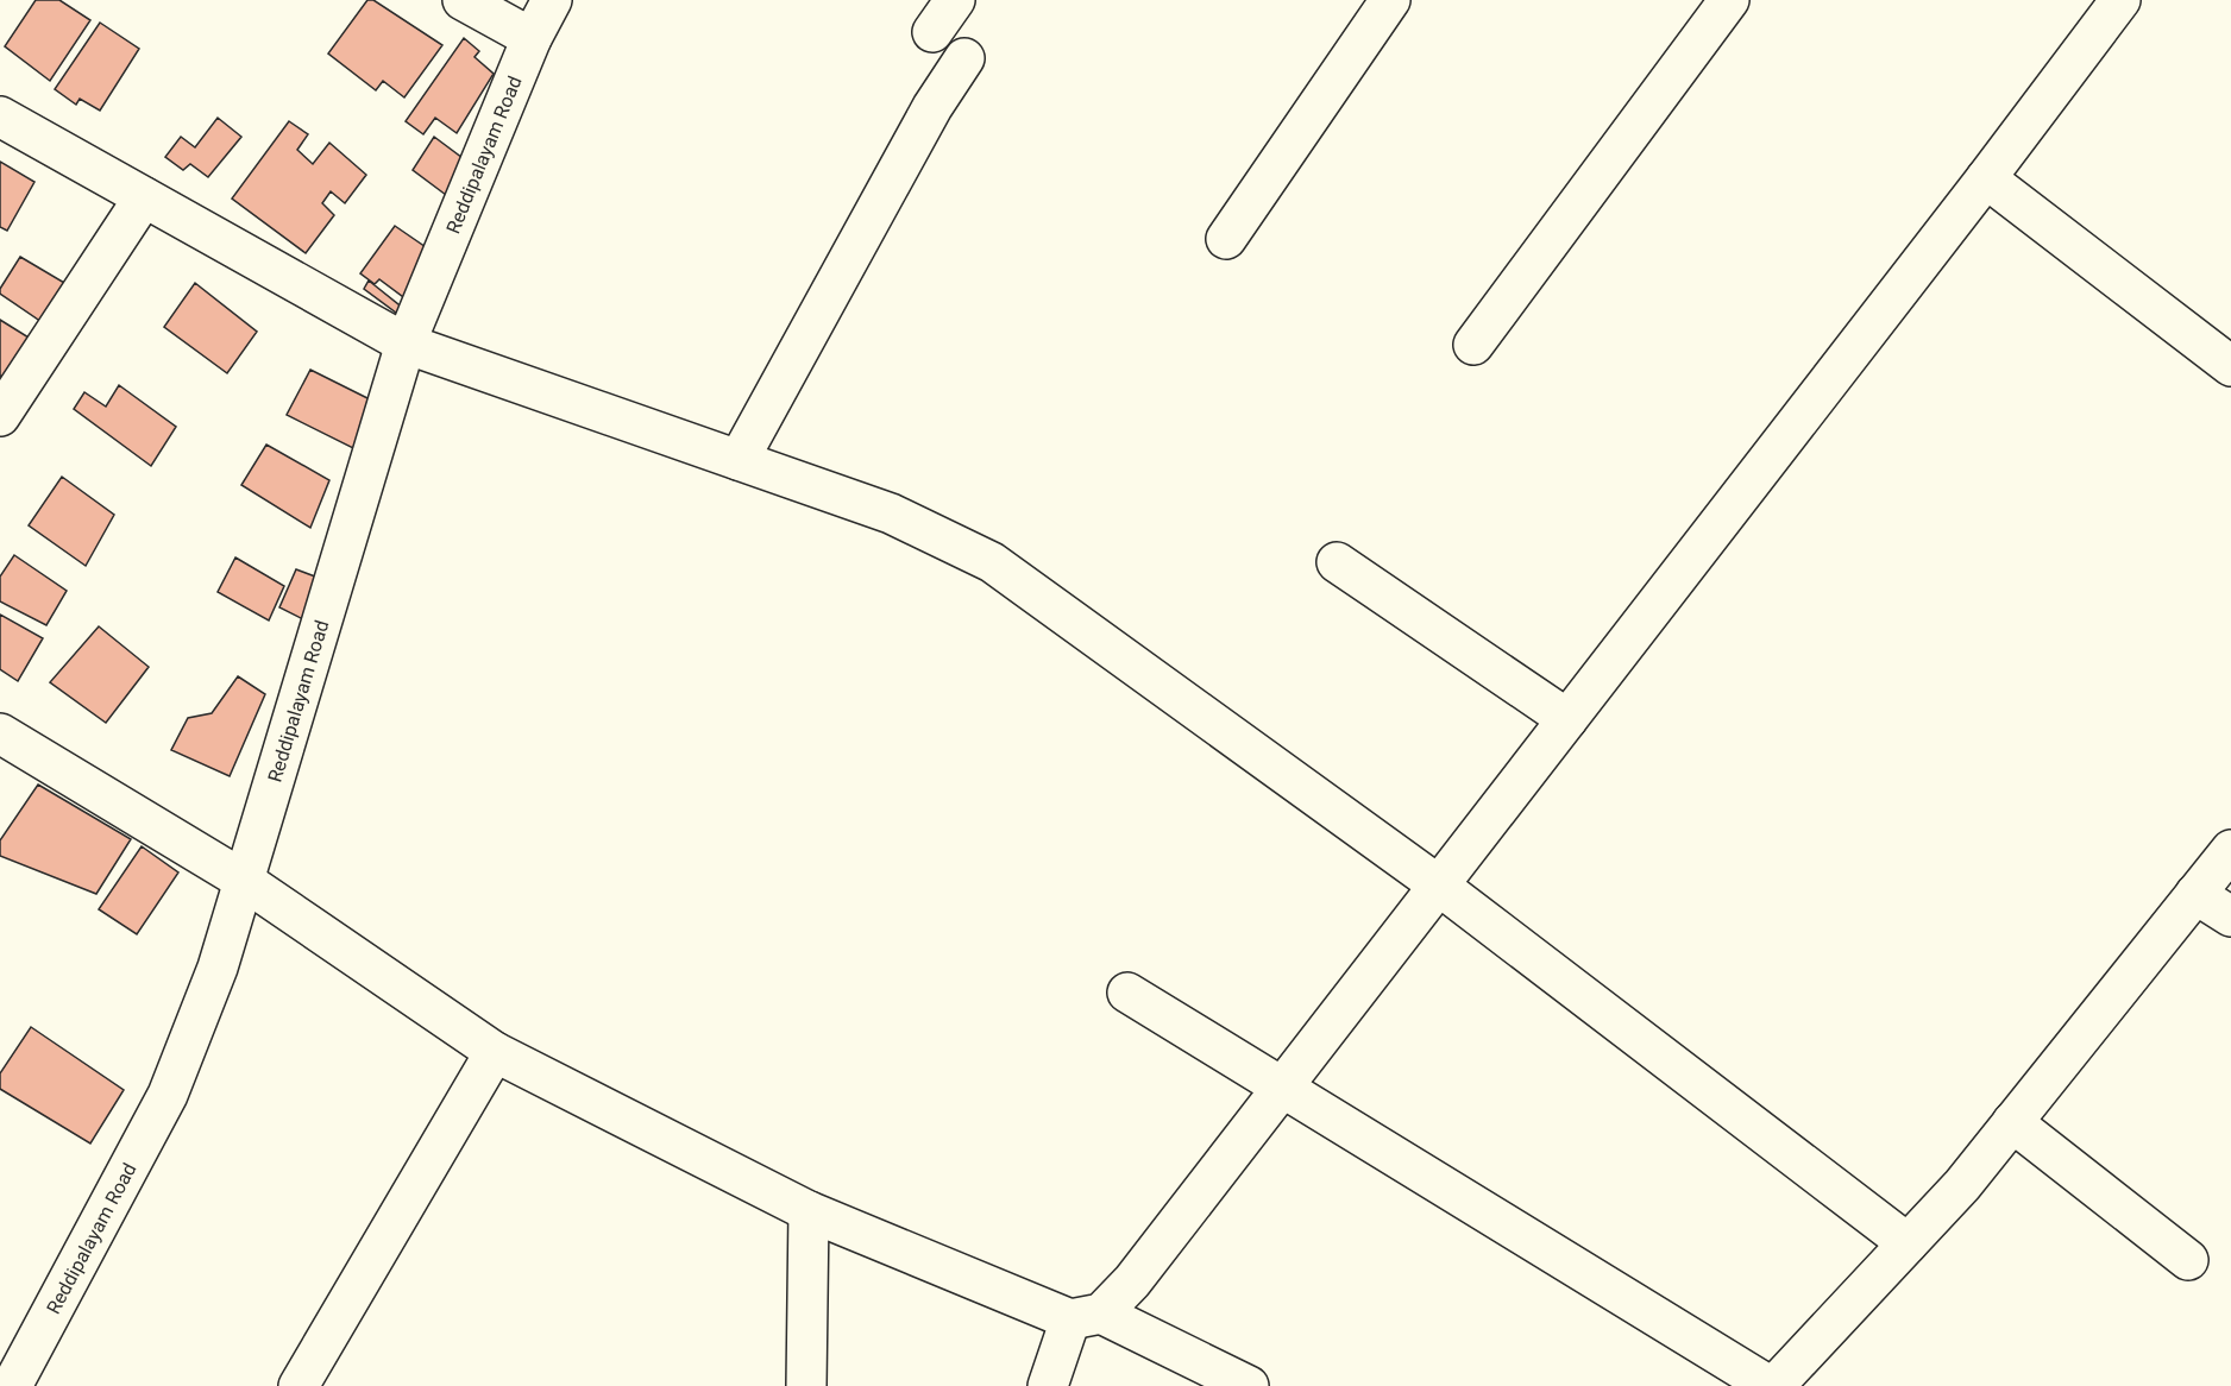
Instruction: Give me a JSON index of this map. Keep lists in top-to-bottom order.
{
  "streets": {
    "street": ["Reddipalayam Road"]
  }
}
